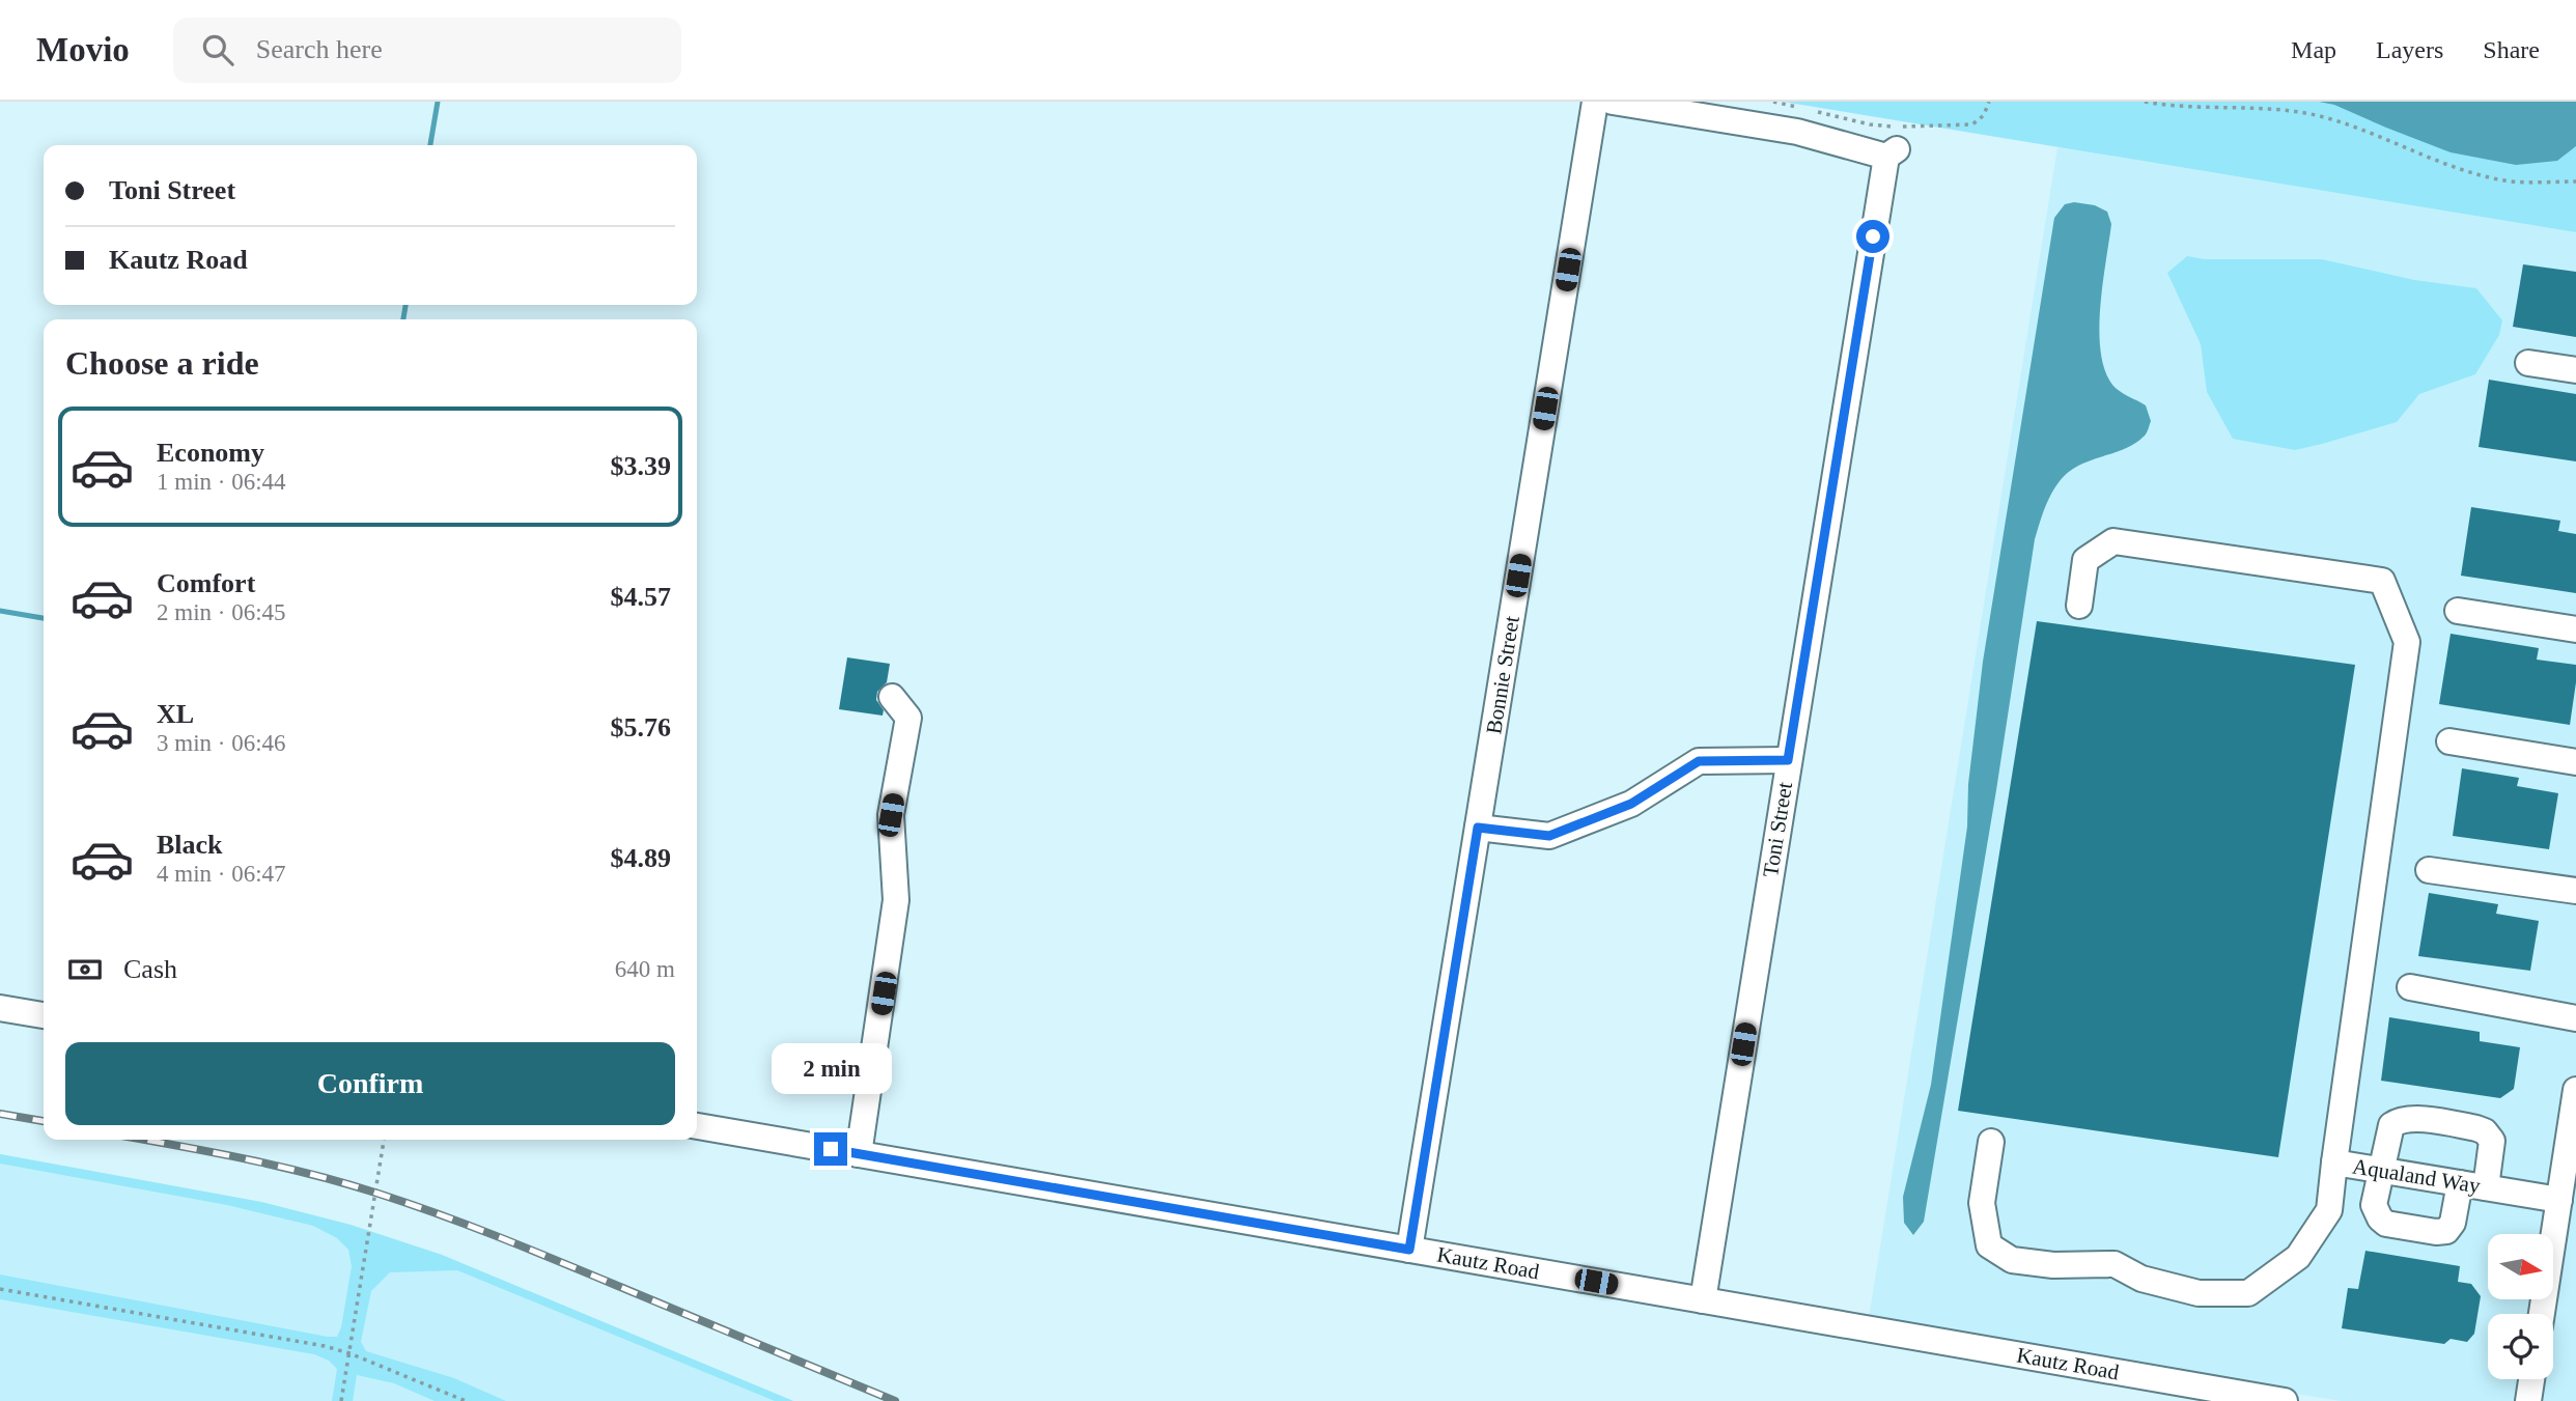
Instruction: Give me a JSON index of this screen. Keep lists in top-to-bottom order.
{
  "streets": {
    "street": [
      "Bonnie Street",
      "Toni Street",
      "Aqualand Way",
      "Kautz Road"
    ]
  },
  "crossings": [
    ["Bonnie Street", "Kautz Road"],
    ["Toni Street", "Kautz Road"]
  ],
  "north": "right",
  "page": {
    "header": "Movio",
    "search": "Search here",
    "nav": ["Map", "Layers", "Share"],
    "banner": ["Toni Street", "Kautz Road"],
    "heading": "Choose a ride",
    "list": [
      {
        "name": "Economy",
        "note": "1 min · 06:44",
        "value": "$3.39"
      },
      {
        "name": "Comfort",
        "note": "2 min · 06:45",
        "value": "$4.57"
      },
      {
        "name": "XL",
        "note": "3 min · 06:46",
        "value": "$5.76"
      },
      {
        "name": "Black",
        "note": "4 min · 06:47",
        "value": "$4.89"
      }
    ],
    "pay": ["Cash", "640 m"],
    "buttons": "Confirm",
    "bubble": "2 min"
  }
}
